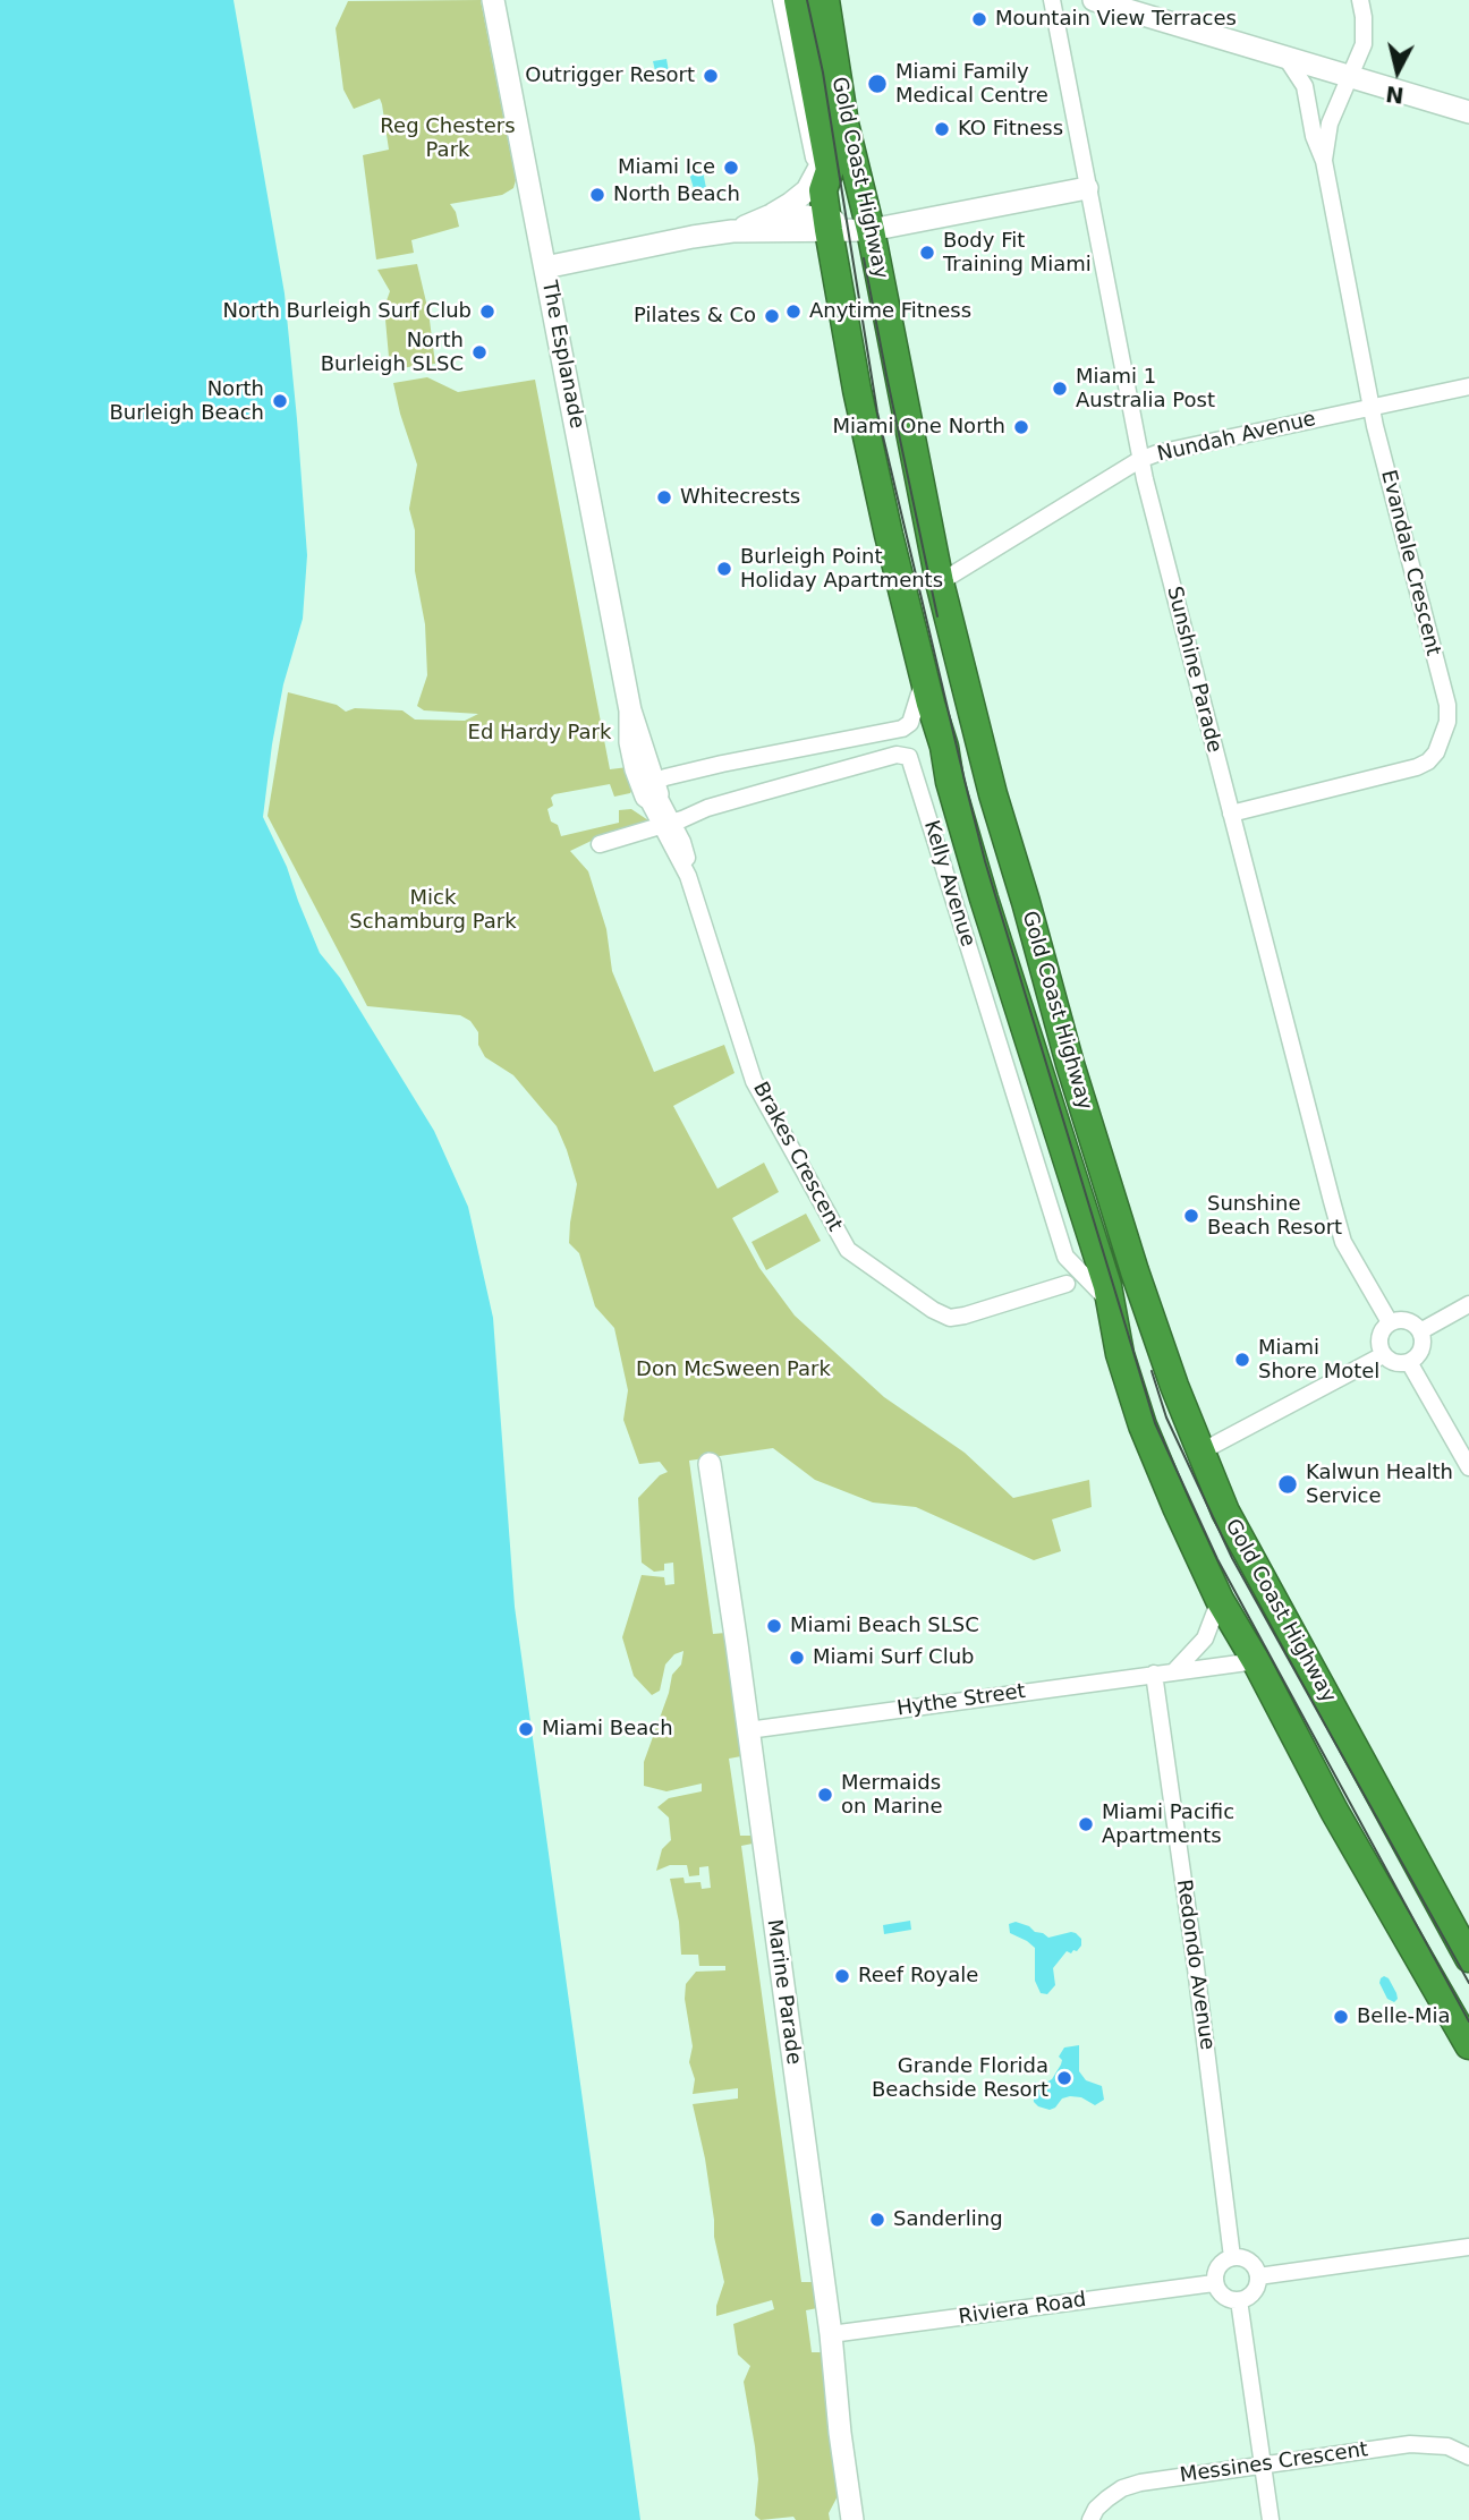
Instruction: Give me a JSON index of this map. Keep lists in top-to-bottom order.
{
  "streets": {
    "highway": ["Gold Coast Highway"],
    "street": [
      "The Esplanade",
      "Nundah Avenue",
      "Evandale Crescent",
      "Sunshine Parade",
      "Kelly Avenue",
      "Brakes Crescent",
      "Hythe Street",
      "Redondo Avenue",
      "Marine Parade",
      "Riviera Road",
      "Messines Crescent"
    ]
  },
  "crossings": [
    ["Gold Coast Highway", "Nundah Avenue"],
    ["Gold Coast Highway", "Kelly Avenue"],
    ["Gold Coast Highway", "Hythe Street"],
    ["The Esplanade", "Brakes Crescent"],
    ["Nundah Avenue", "Evandale Crescent"],
    ["Nundah Avenue", "Sunshine Parade"],
    ["Evandale Crescent", "Sunshine Parade"],
    ["Kelly Avenue", "Brakes Crescent"],
    ["Hythe Street", "Redondo Avenue"],
    ["Hythe Street", "Marine Parade"],
    ["Redondo Avenue", "Riviera Road"],
    ["Marine Parade", "Riviera Road"]
  ],
  "parks": [
    "Reg Chesters Park",
    "Ed Hardy Park",
    "Mick Schamburg Park",
    "Don McSween Park"
  ],
  "places": [
    "Mountain View Terraces",
    "Outrigger Resort",
    "Miami Family Medical Centre",
    "KO Fitness",
    "Miami Ice",
    "North Beach",
    "Body Fit Training Miami",
    "North Burleigh Surf Club",
    "Anytime Fitness",
    "Pilates & Co",
    "North Burleigh SLSC",
    "Miami 1 Australia Post",
    "North Burleigh Beach",
    "Miami One North",
    "Whitecrests",
    "Burleigh Point Holiday Apartments",
    "Sunshine Beach Resort",
    "Miami Shore Motel",
    "Kalwun Health Service",
    "Miami Beach SLSC",
    "Miami Surf Club",
    "Miami Beach",
    "Mermaids on Marine",
    "Miami Pacific Apartments",
    "Reef Royale",
    "Belle-Mia",
    "Grande Florida Beachside Resort",
    "Sanderling"
  ],
  "north": "bottom"
}
